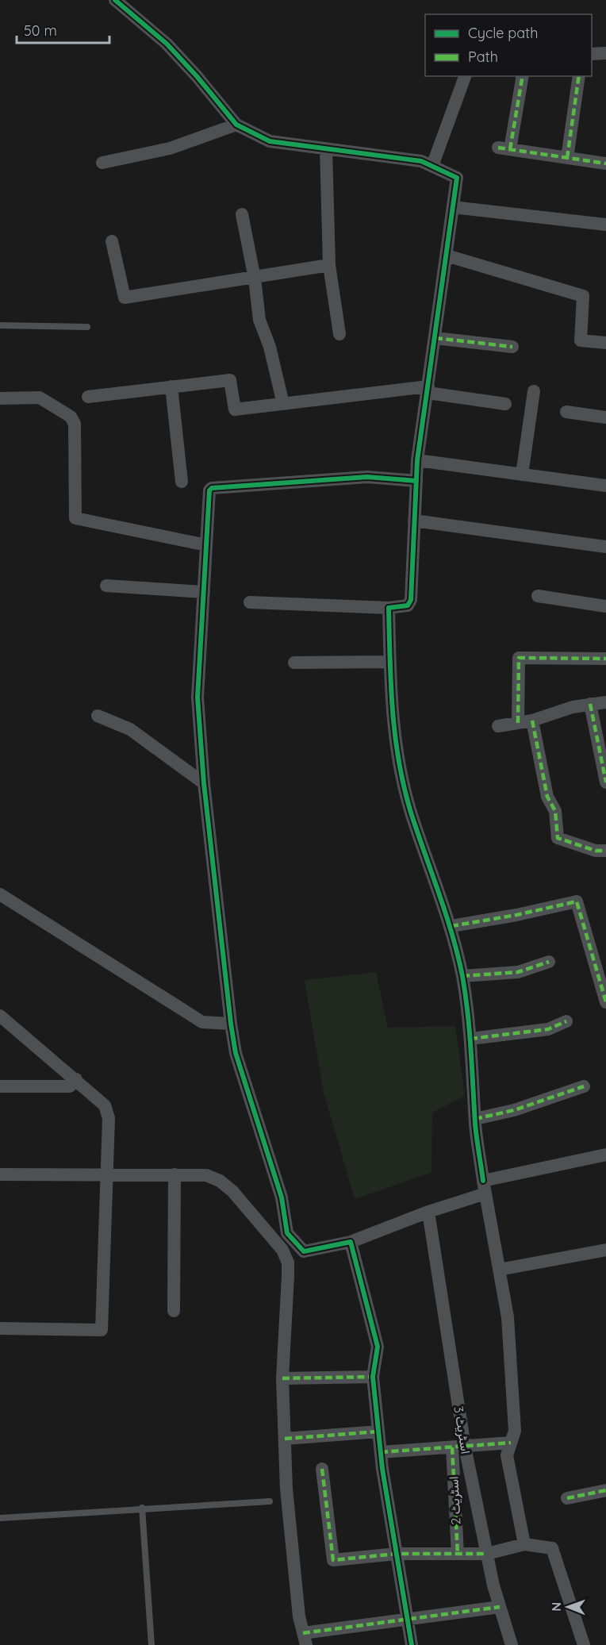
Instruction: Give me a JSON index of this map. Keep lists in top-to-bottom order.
{
  "streets": {
    "street": ["اسٹریٹ 3", "اسٹریٹ 2"]
  },
  "crossings": [
    ["اسٹریٹ 3", "اسٹریٹ 2"]
  ],
  "legend": ["Cycle path", "Path"],
  "scale_bar": "50 m",
  "north": "left"
}
